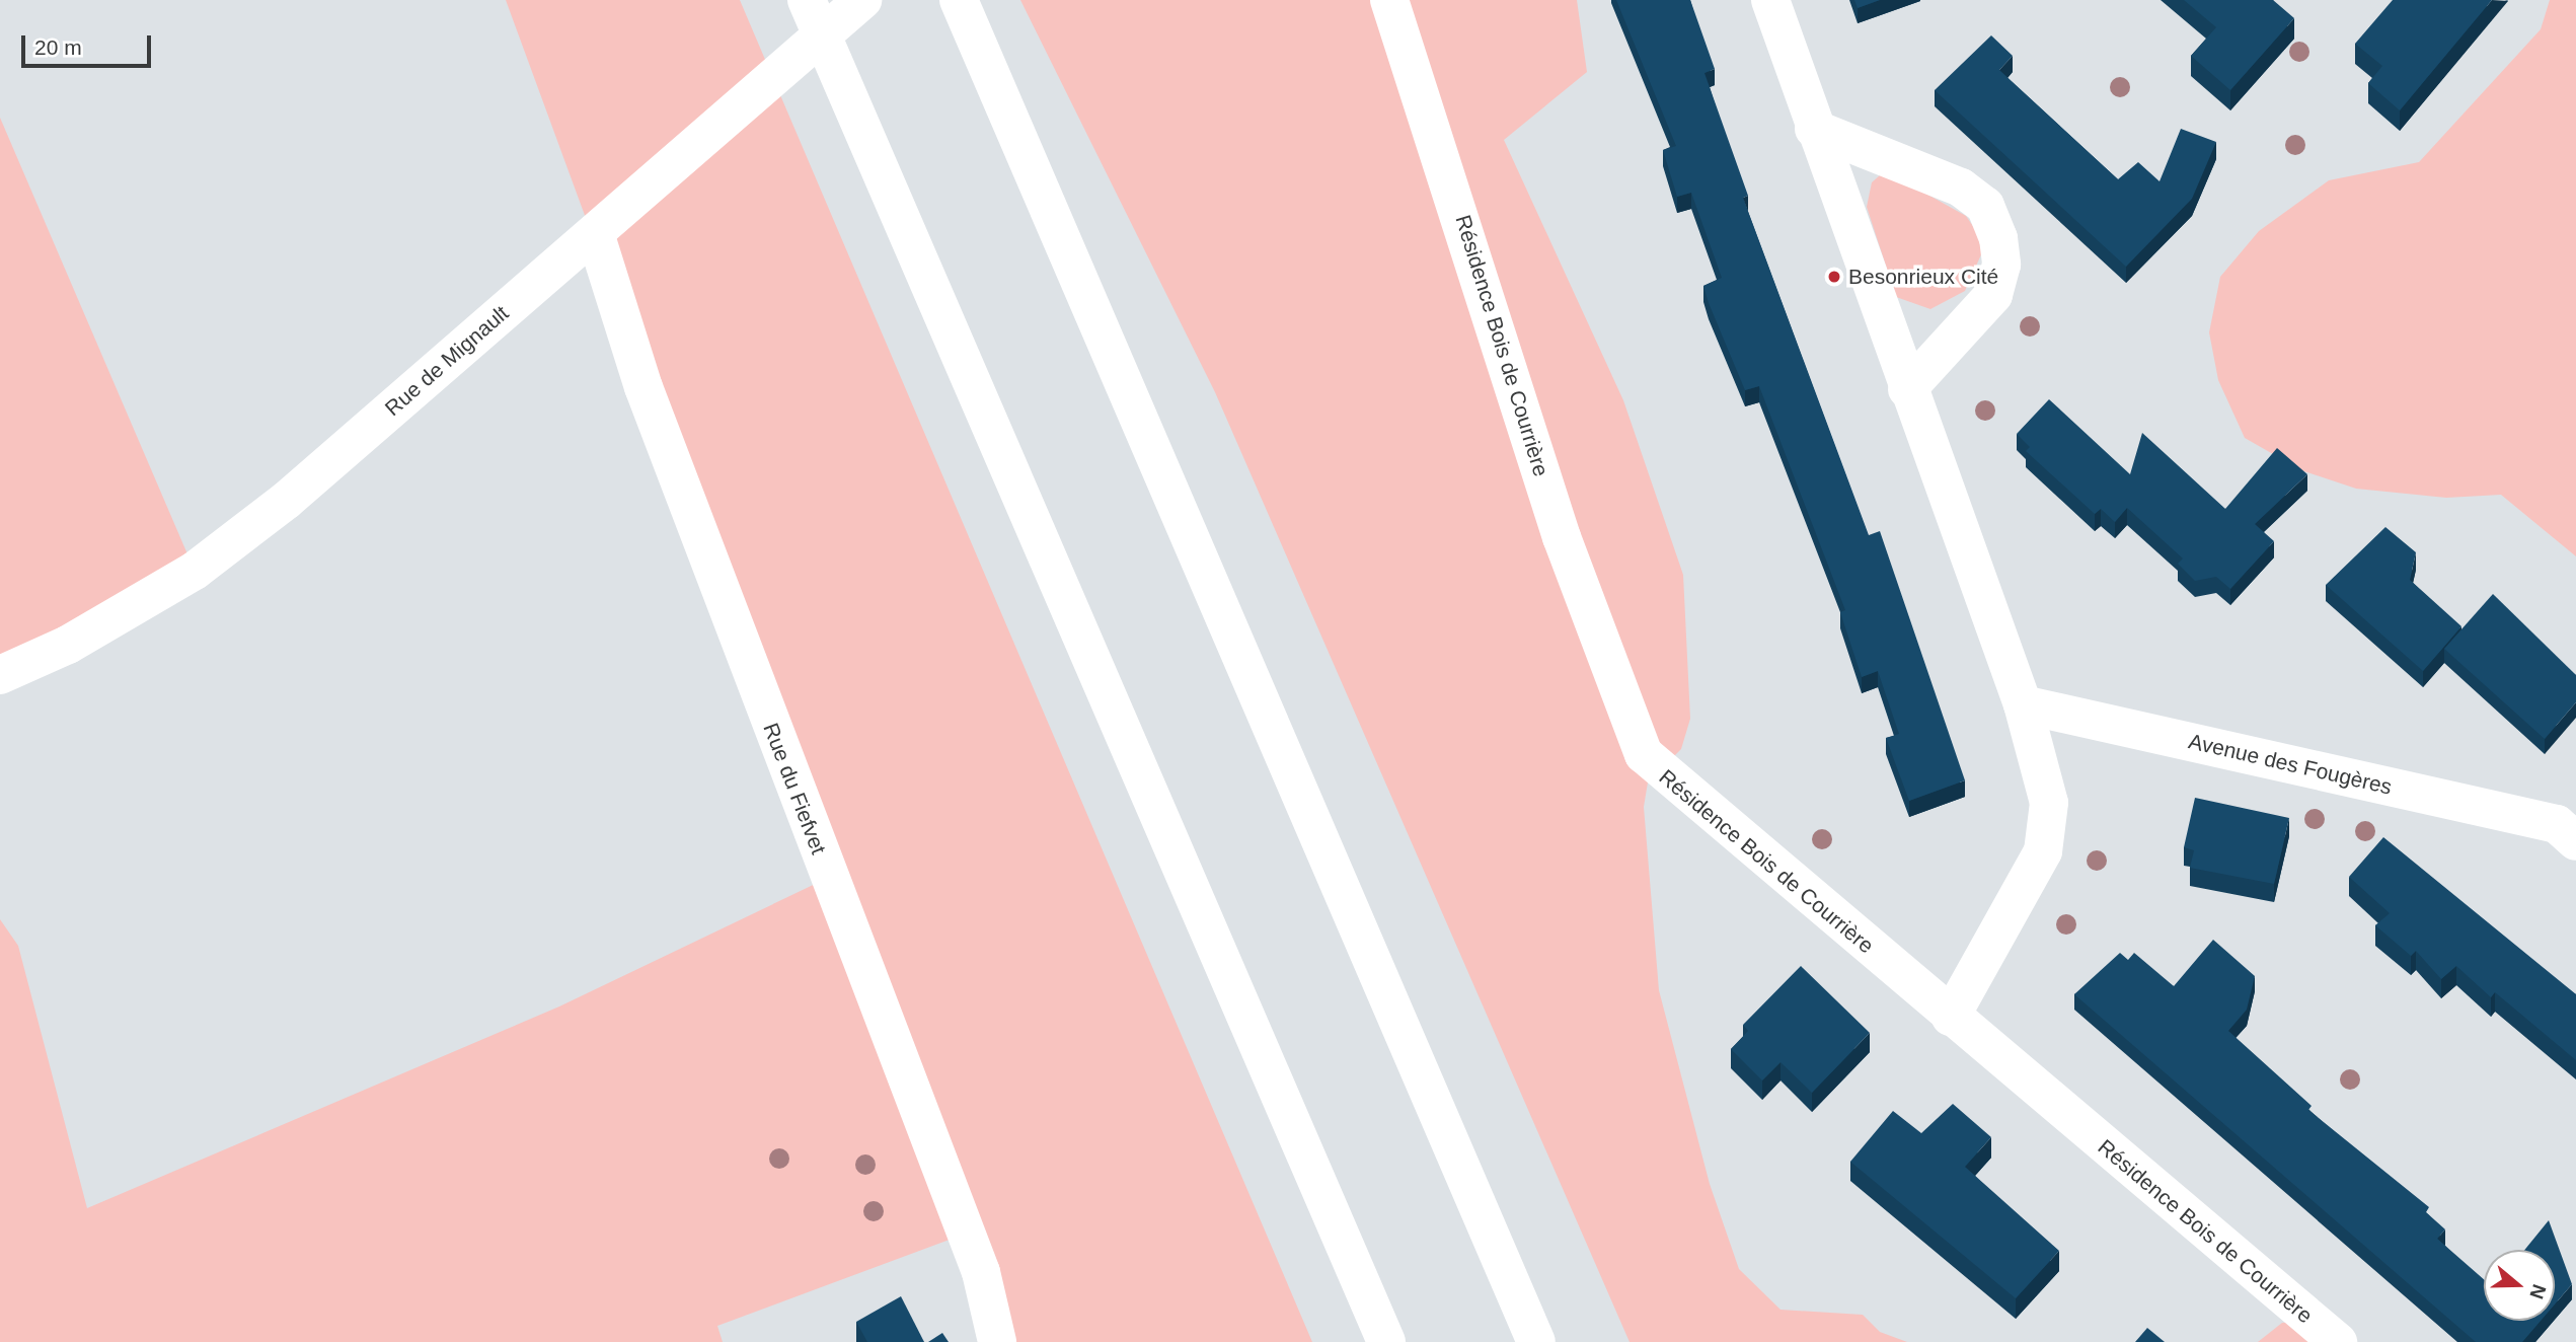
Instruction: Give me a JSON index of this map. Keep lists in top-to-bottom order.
{
  "streets": {
    "main road": [
      "Résidence Bois de Courrière",
      "Rue de Mignault",
      "Avenue des Fougères",
      "Rue du Fiefvet"
    ]
  },
  "crossings": [
    ["Rue de Mignault", "Rue du Fiefvet"]
  ],
  "places": ["Besonrieux Cité"],
  "scale_bar": "20 m",
  "north": "right"
}
